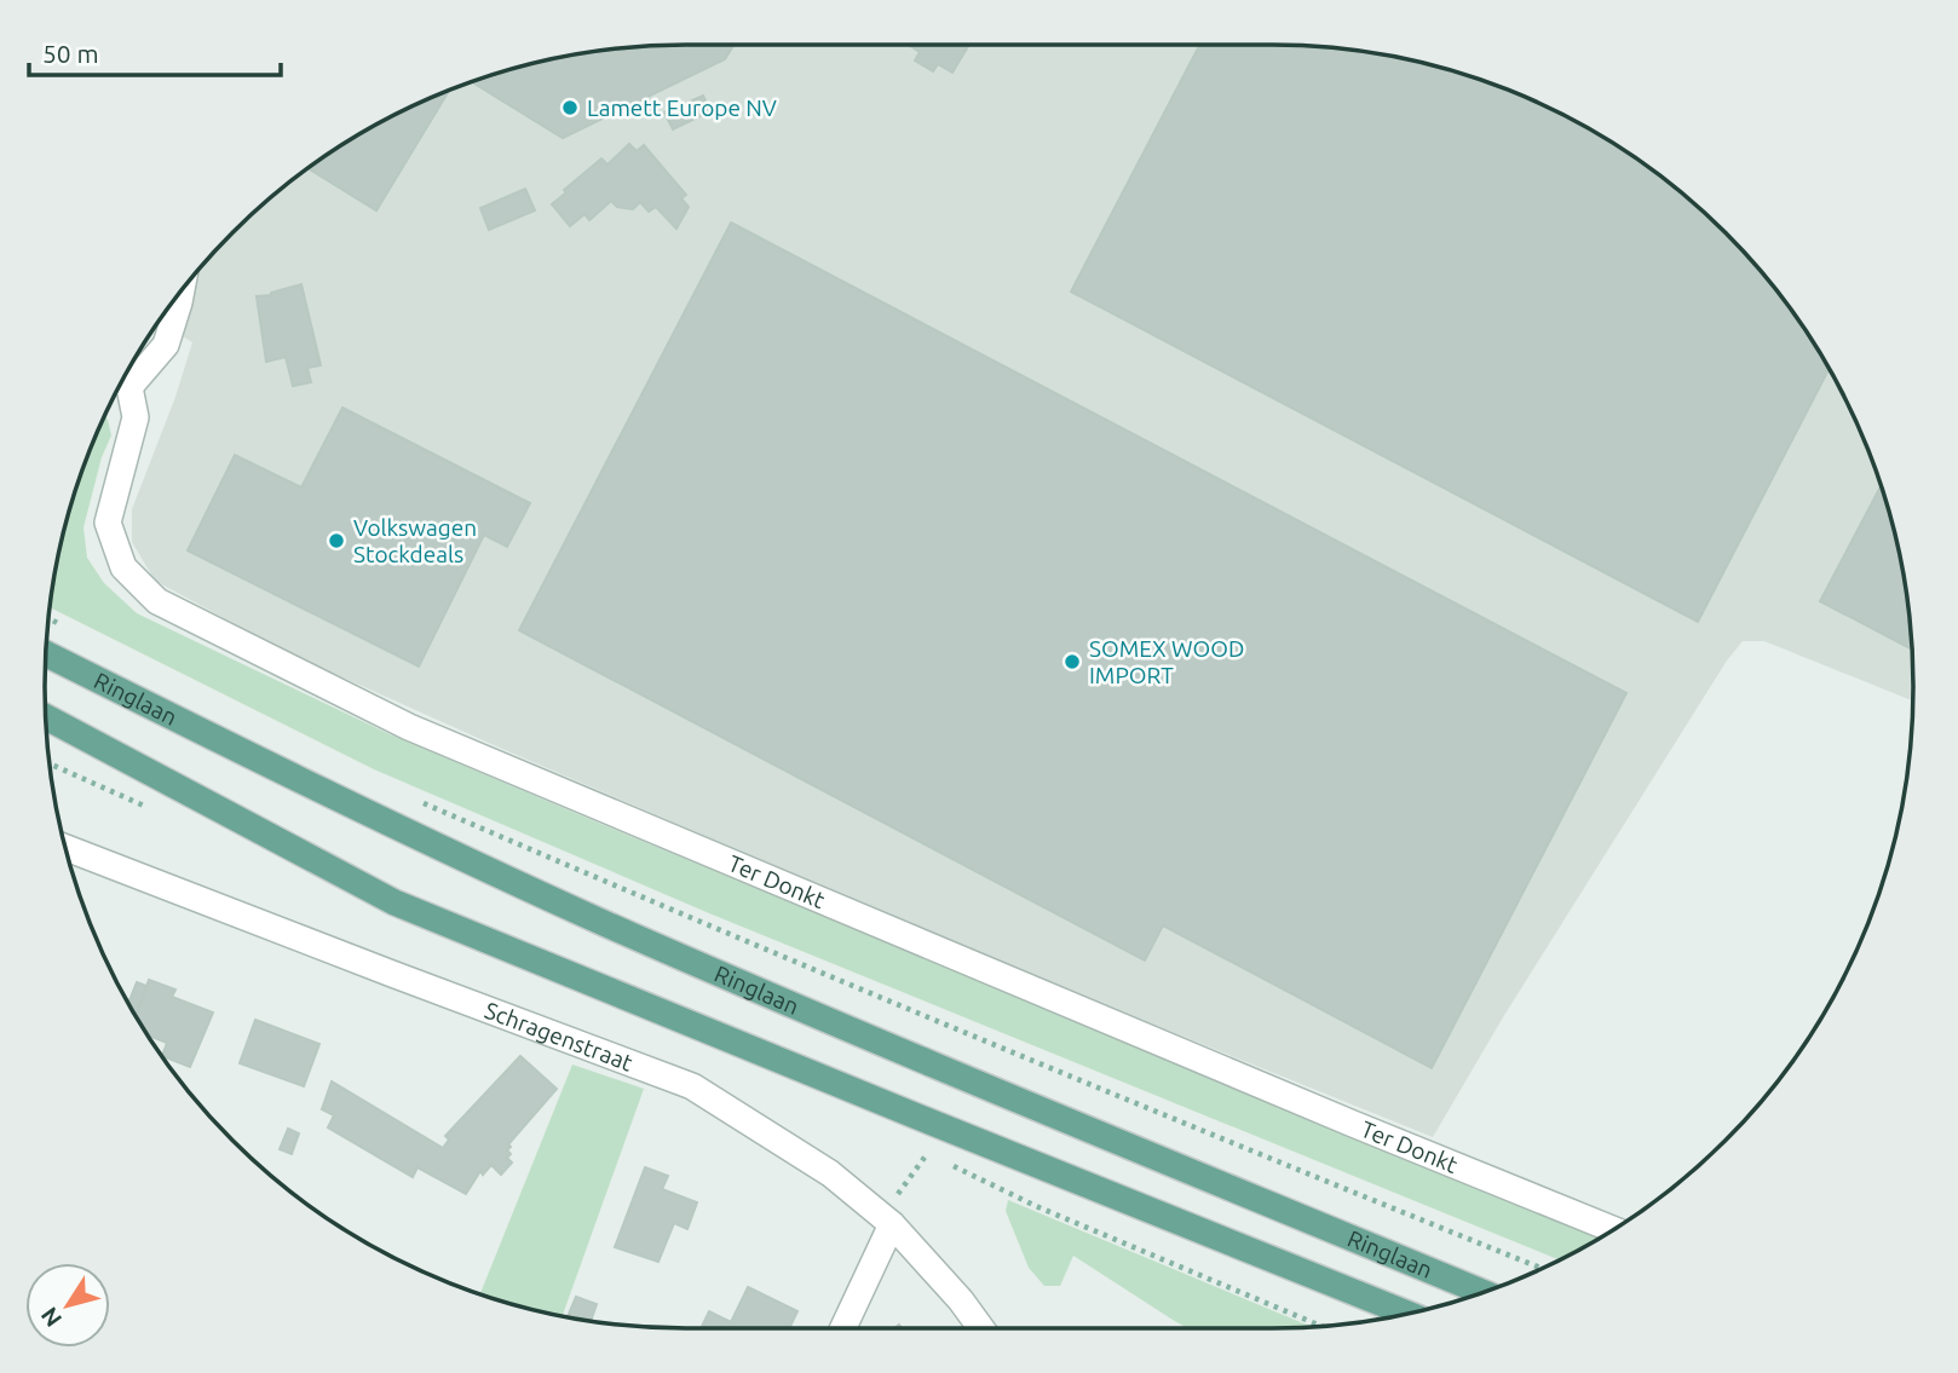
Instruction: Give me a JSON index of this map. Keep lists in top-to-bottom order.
{
  "streets": {
    "main road": ["Ringlaan"],
    "street": ["Ter Donkt", "Schragenstraat"]
  },
  "places": ["Lamett Europe NV", "Volkswagen Stockdeals", "SOMEX WOOD IMPORT"],
  "scale_bar": "50 m",
  "north": "bottom left"
}
